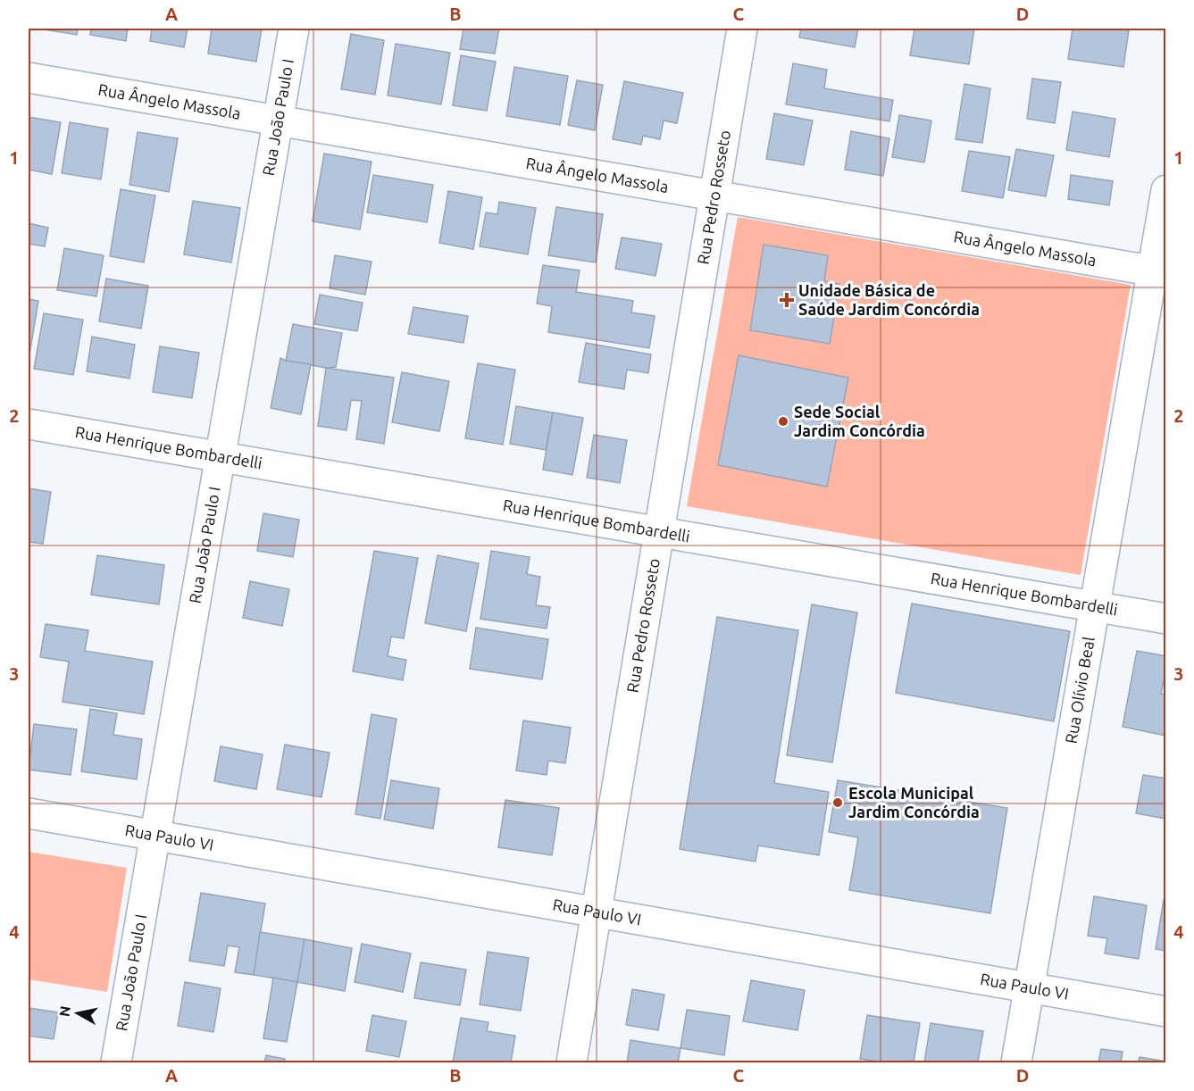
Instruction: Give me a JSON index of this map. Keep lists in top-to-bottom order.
{
  "streets": {
    "street": [
      "Rua Ângelo Massola",
      "Rua João Paulo I",
      "Rua Pedro Rosseto",
      "Rua Henrique Bombardelli",
      "Rua Olívio Beal",
      "Rua Paulo VI"
    ]
  },
  "crossings": [
    ["Rua Ângelo Massola", "Rua João Paulo I"],
    ["Rua Ângelo Massola", "Rua Pedro Rosseto"],
    ["Rua Ângelo Massola", "Rua Olívio Beal"],
    ["Rua João Paulo I", "Rua Henrique Bombardelli"],
    ["Rua João Paulo I", "Rua Paulo VI"],
    ["Rua Pedro Rosseto", "Rua Henrique Bombardelli"],
    ["Rua Pedro Rosseto", "Rua Paulo VI"],
    ["Rua Henrique Bombardelli", "Rua Olívio Beal"],
    ["Rua Olívio Beal", "Rua Paulo VI"]
  ],
  "places": {
    "health": ["Unidade Básica de Saúde Jardim Concórdia"],
    "other": ["Sede Social Jardim Concórdia", "Escola Municipal Jardim Concórdia"]
  },
  "north": "left",
  "grid": {
    "columns": [
      "A",
      "B",
      "C",
      "D"
    ],
    "rows": [
      "1",
      "2",
      "3",
      "4"
    ]
  }
}
